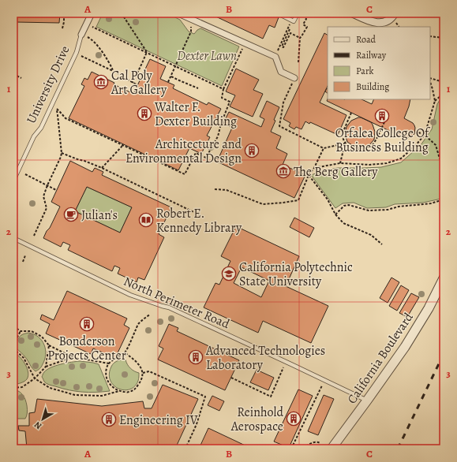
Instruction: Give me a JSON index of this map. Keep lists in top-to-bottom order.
{
  "streets": {
    "street": ["University Drive", "California Boulevard"],
    "lane": ["North Perimeter Road"]
  },
  "crossings": [
    ["North Perimeter Road", "California Boulevard"]
  ],
  "parks": ["Dexter Lawn"],
  "places": {
    "museum": ["Cal Poly Art Gallery", "The Berg Gallery"],
    "building": [
      "Walter F. Dexter Building",
      "Orfalea College Of Business Building",
      "Architecture and Environmental Design",
      "Bonderson Projects Center",
      "Advanced Technologies Laboratory",
      "Reinhold Aerospace",
      "Engineering IV"
    ],
    "cafe": ["Julian's"],
    "library": ["Robert E. Kennedy Library"],
    "school or university": ["California Polytechnic State University"]
  },
  "legend": [
    "Road",
    "Railway",
    "Park",
    "Building"
  ],
  "north": "bottom left",
  "grid": {
    "columns": ["A", "B", "C"],
    "rows": ["1", "2", "3"]
  }
}
